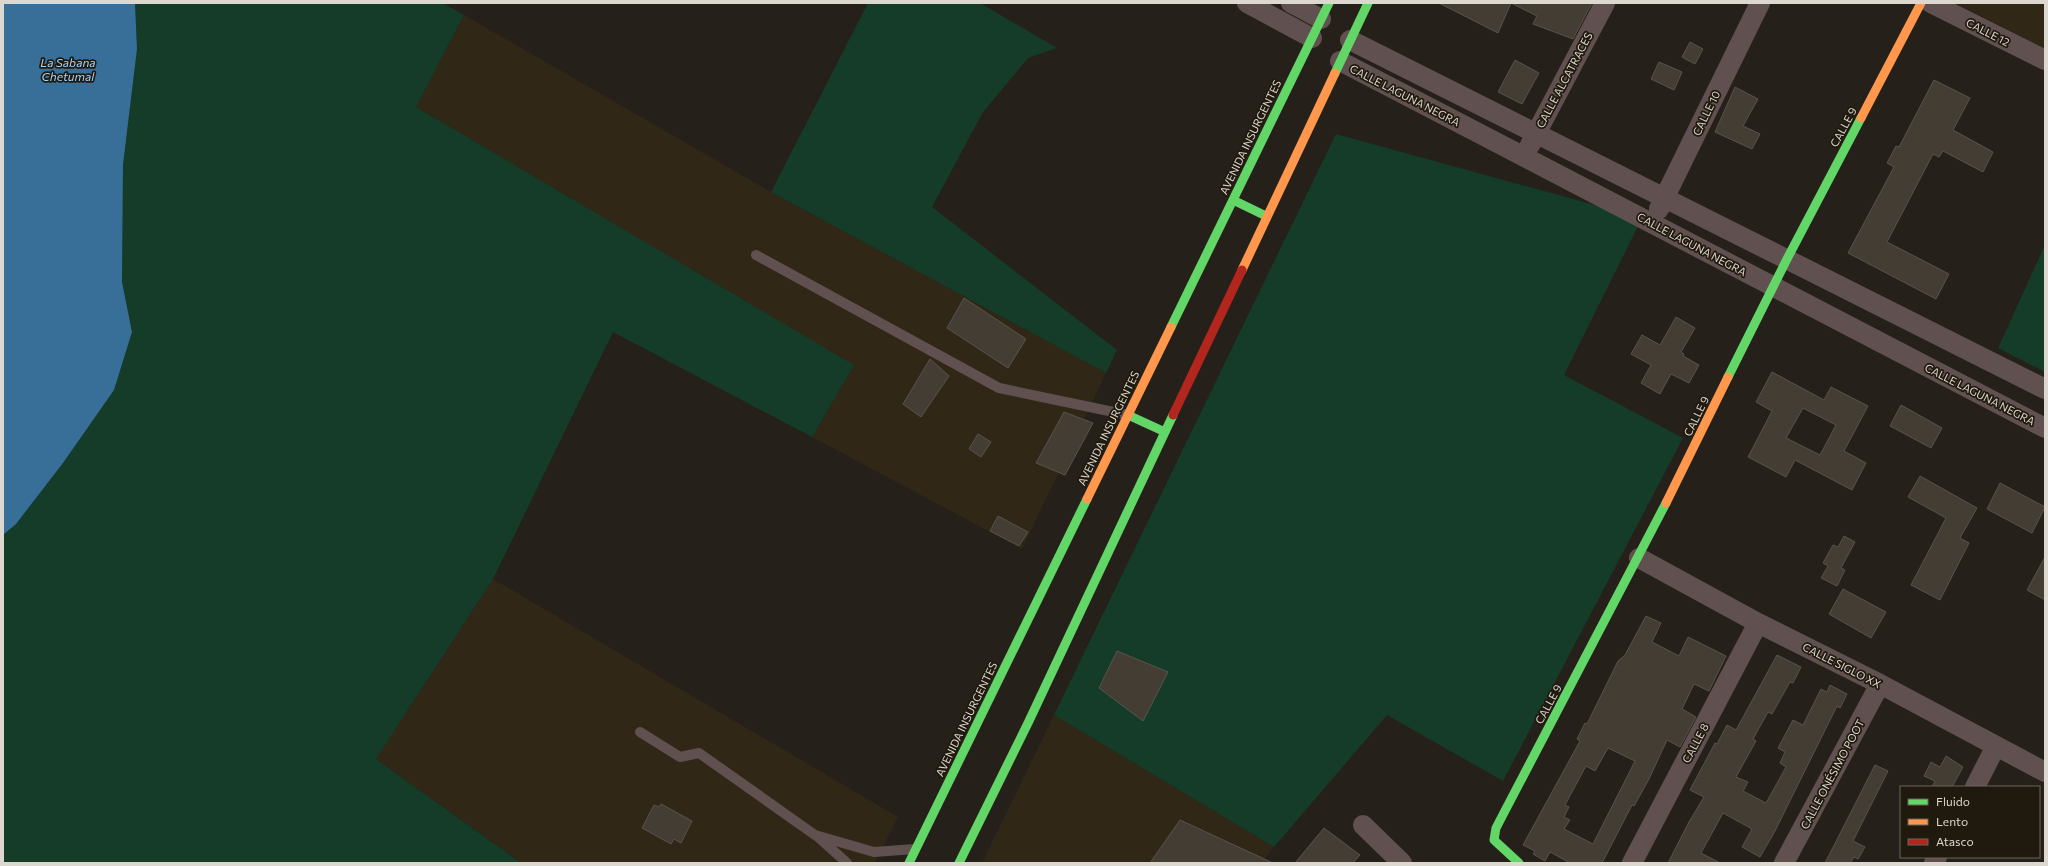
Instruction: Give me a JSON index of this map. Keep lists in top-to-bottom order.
{
  "streets": {
    "main road": ["CALLE 9", "AVENIDA INSURGENTES"],
    "street": [
      "CALLE 12",
      "CALLE ALCATRACES",
      "CALLE LAGUNA NEGRA",
      "CALLE 10",
      "CALLE SIGLO XX",
      "CALLE 8",
      "CALLE ONÉSIMO POOT"
    ]
  },
  "crossings": [
    ["CALLE ALCATRACES", "CALLE LAGUNA NEGRA"],
    ["CALLE LAGUNA NEGRA", "CALLE 10"],
    ["CALLE LAGUNA NEGRA", "CALLE 9"],
    ["CALLE 9", "CALLE SIGLO XX"],
    ["CALLE SIGLO XX", "CALLE 8"],
    ["CALLE SIGLO XX", "CALLE ONÉSIMO POOT"]
  ],
  "water": ["La Sabana Chetumal"],
  "legend": ["Fluido", "Lento", "Atasco"]
}
